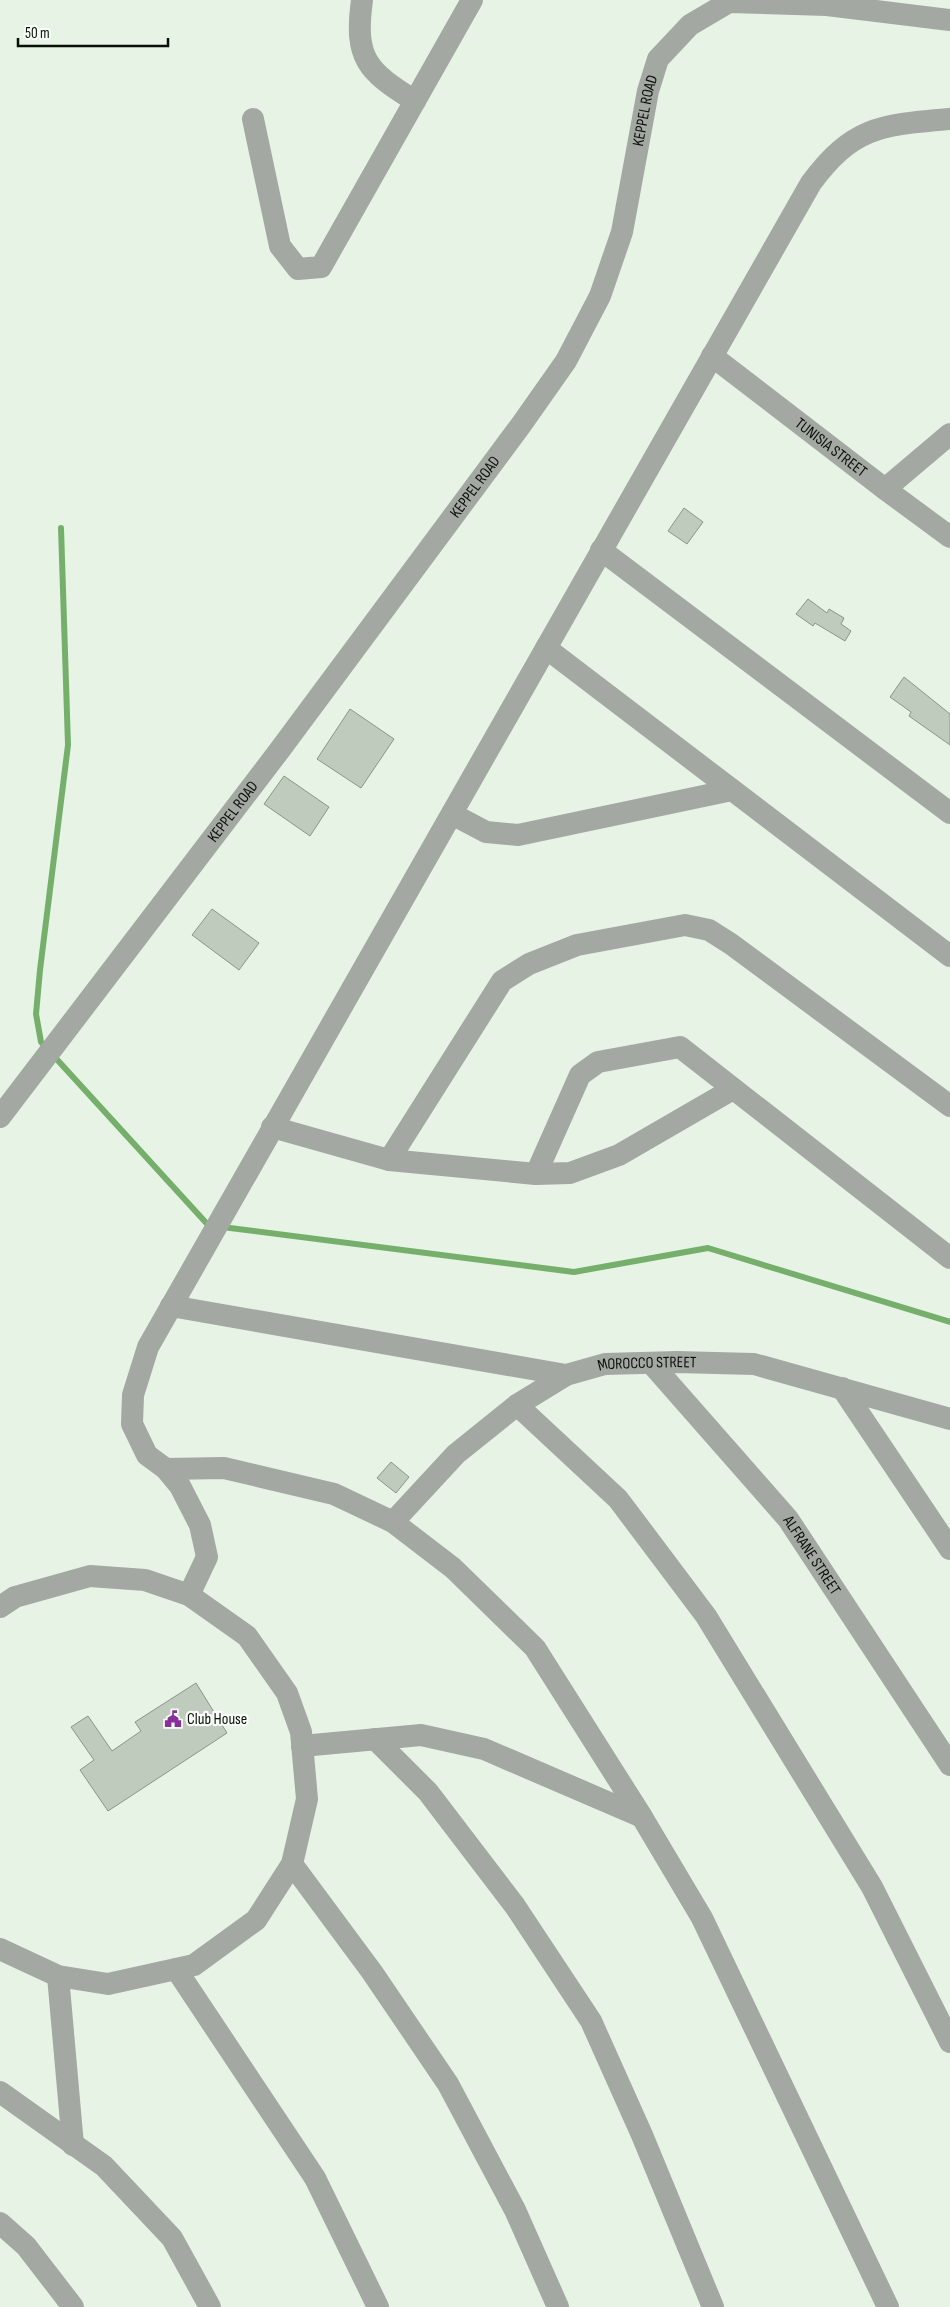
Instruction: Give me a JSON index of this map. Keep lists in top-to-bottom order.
{
  "streets": {
    "street": [
      "KEPPEL ROAD",
      "TUNISIA STREET",
      "MOROCCO STREET",
      "ALFRANE STREET"
    ]
  },
  "crossings": [
    ["MOROCCO STREET", "ALFRANE STREET"]
  ],
  "places": {
    "public building": ["Club House"]
  },
  "scale_bar": "50 m"
}
